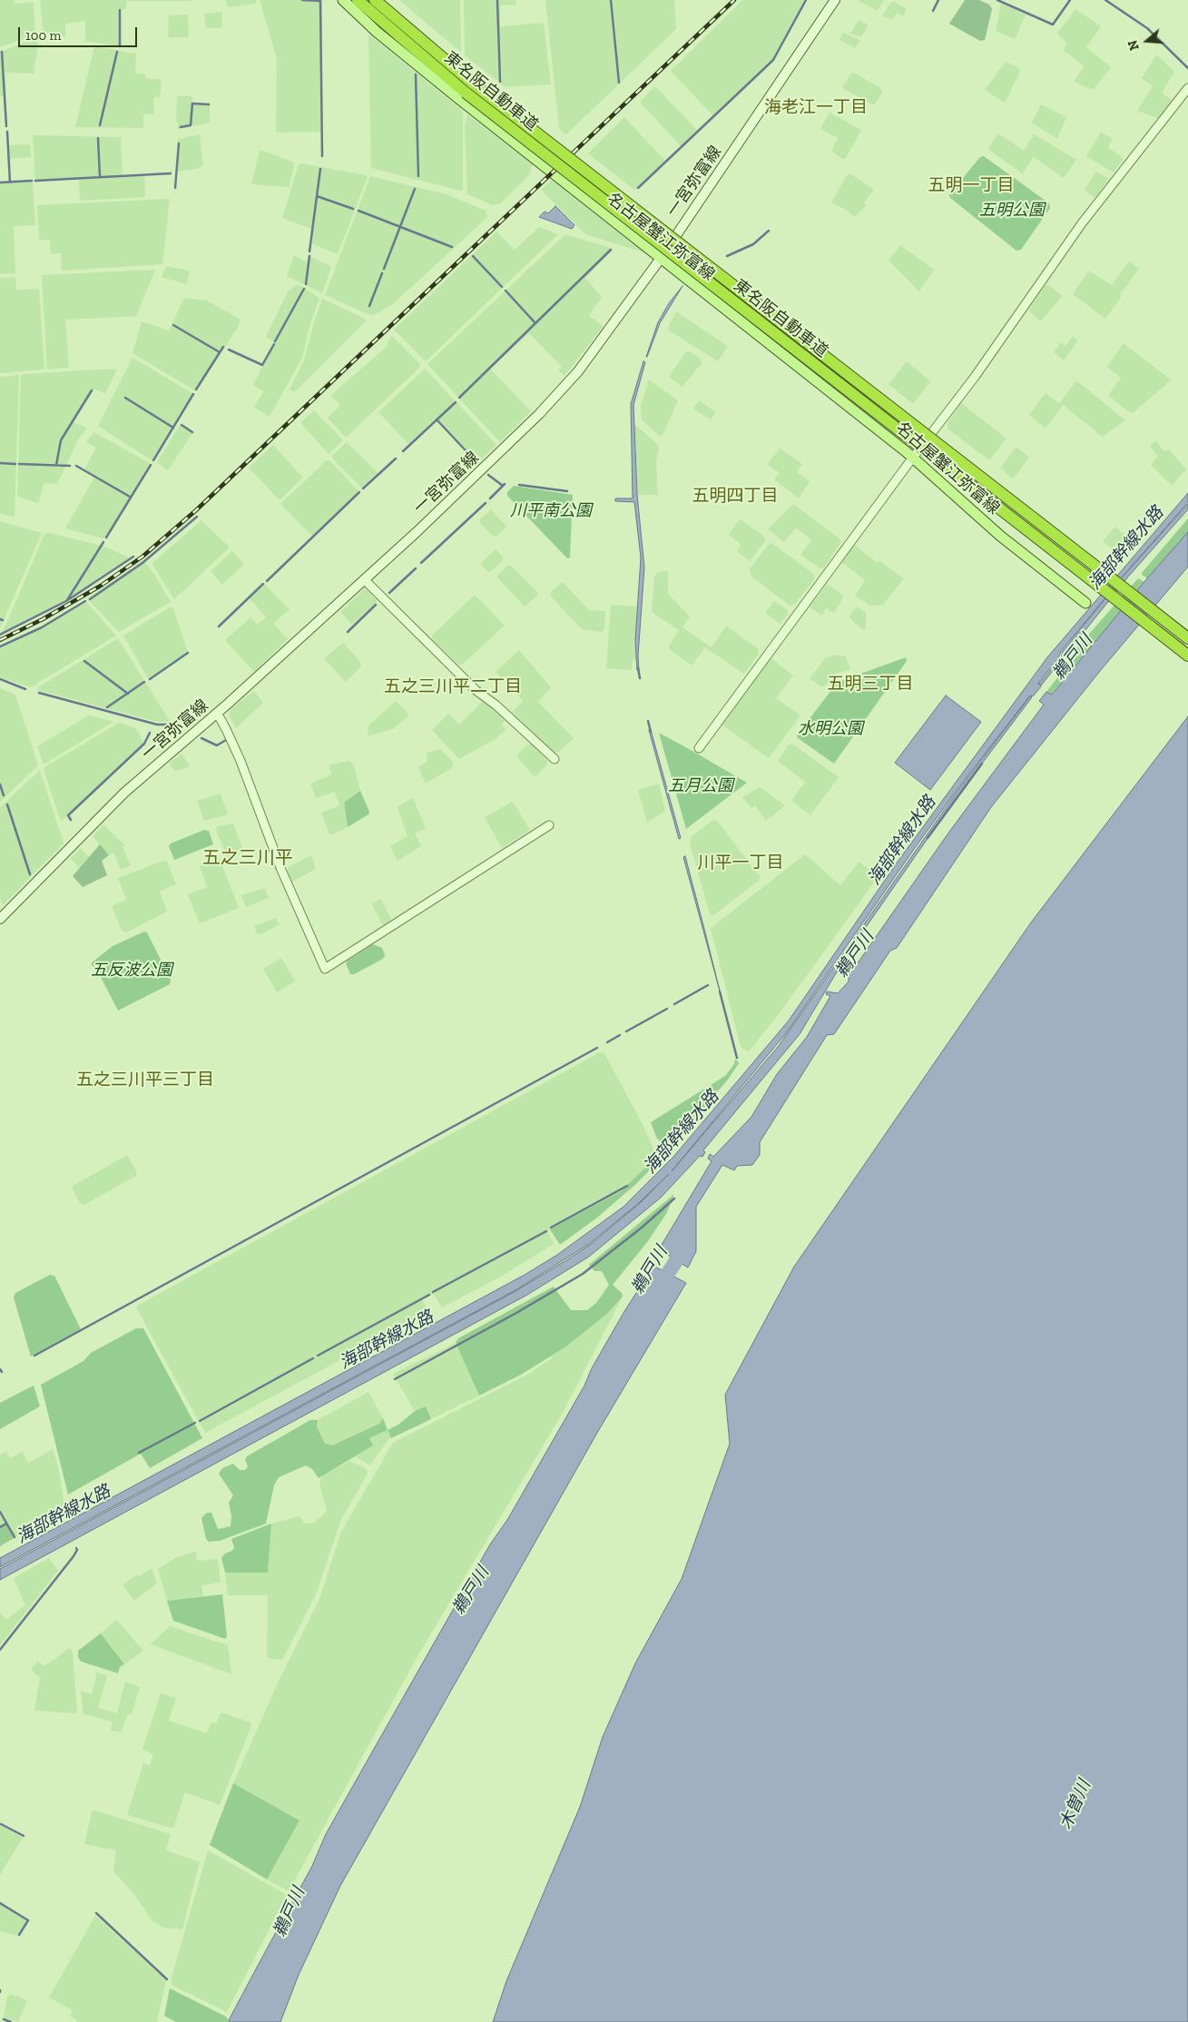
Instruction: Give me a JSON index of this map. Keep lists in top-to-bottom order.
{
  "streets": {
    "highway": ["東名阪自動車道"],
    "main road": ["一宮弥富線", "名古屋蟹江弥富線"]
  },
  "crossings": [
    ["一宮弥富線", "名古屋蟹江弥富線"]
  ],
  "districts": [
    "海老江一丁目",
    "五明一丁目",
    "五明四丁目",
    "五明三丁目",
    "五之三川平二丁目",
    "五之三川平",
    "川平一丁目",
    "五之三川平三丁目"
  ],
  "water": ["海部幹線水路", "鵜戸川", "木曽川"],
  "parks": [
    "五明公園",
    "川平南公園",
    "水明公園",
    "五月公園",
    "五反波公園"
  ],
  "scale_bar": "100 m",
  "north": "left"
}
